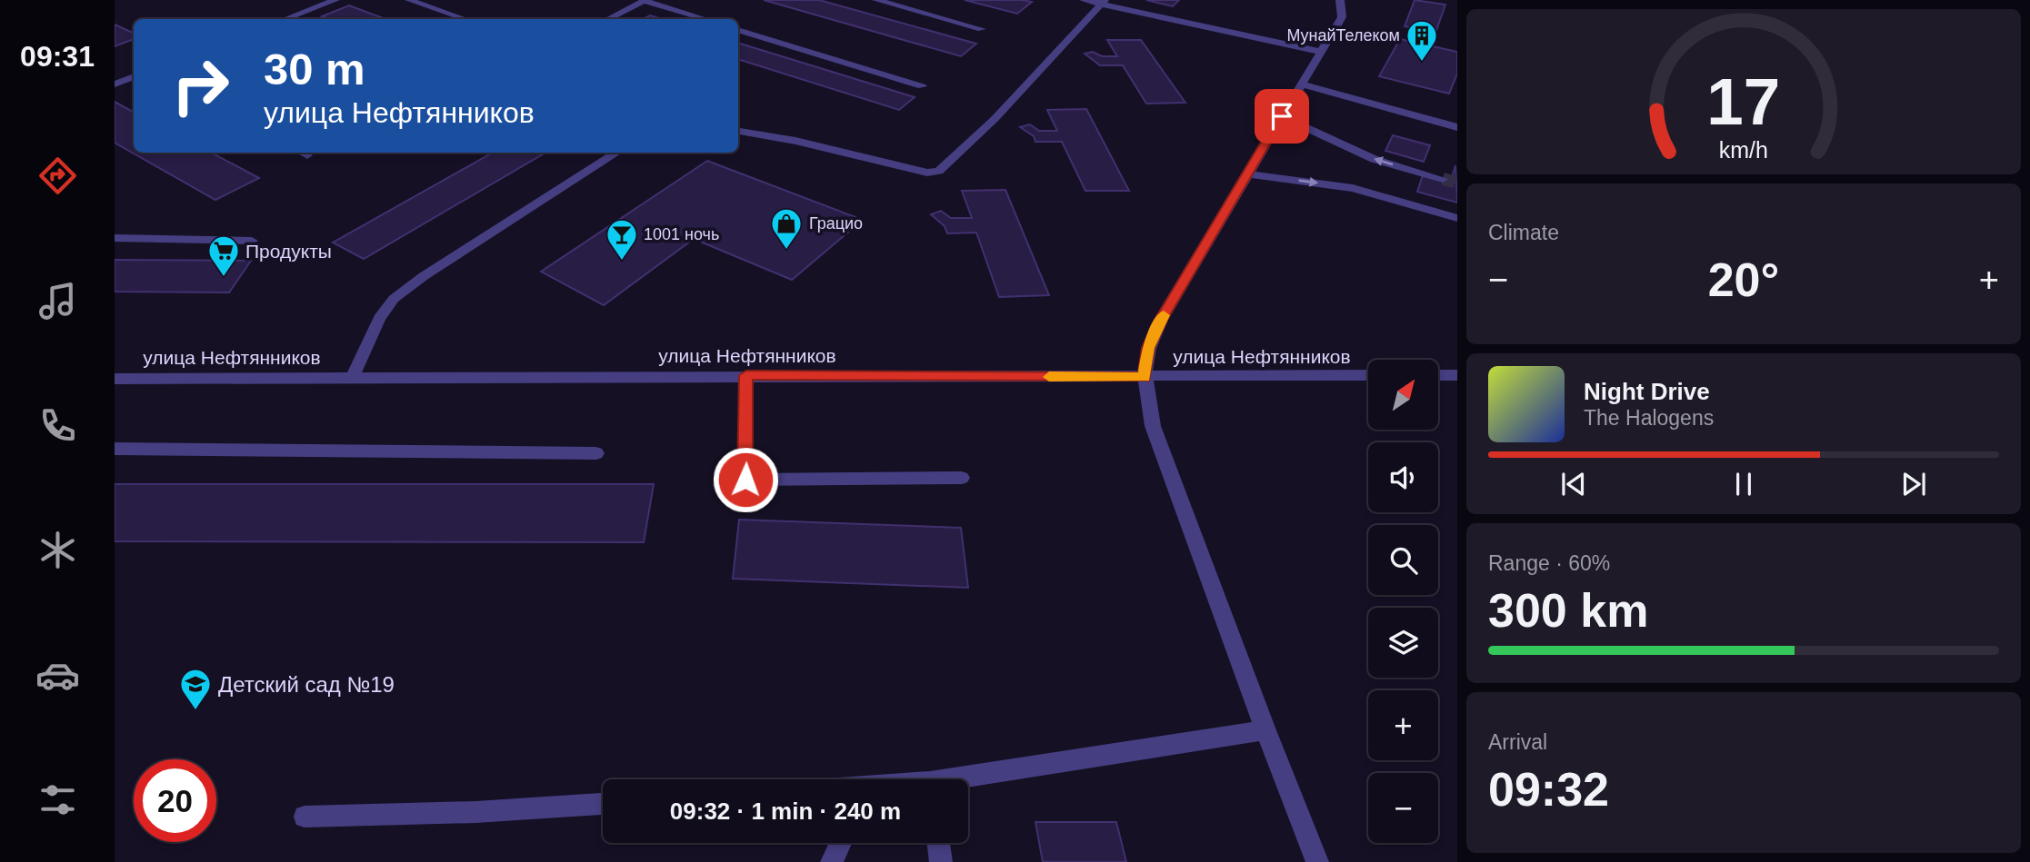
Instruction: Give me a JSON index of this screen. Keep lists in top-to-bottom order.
{
  "streets": {
    "street": ["улица Нефтянников"]
  },
  "places": {
    "building": ["МунайТелеком"],
    "shop": ["Грацио"],
    "bar": ["1001 ночь"],
    "supermarket": ["Продукты"],
    "school or university": ["Детский сад №19"]
  },
  "north": "top right",
  "page": {
    "tabs": "09:31",
    "turn": ["30 m", "улица Нефтянников"],
    "tile": [
      "Climate",
      ["Range · 60%", "300 km"],
      ["Arrival", "09:32"]
    ],
    "heat": ["−", "20°", "+"],
    "map_buttons": ["+", "−"],
    "song": ["Night Drive", "The Halogens"],
    "limit": "20",
    "trip": "09:32 · 1 min · 240 m",
    "gauge": ["17", "km/h"]
  }
}
